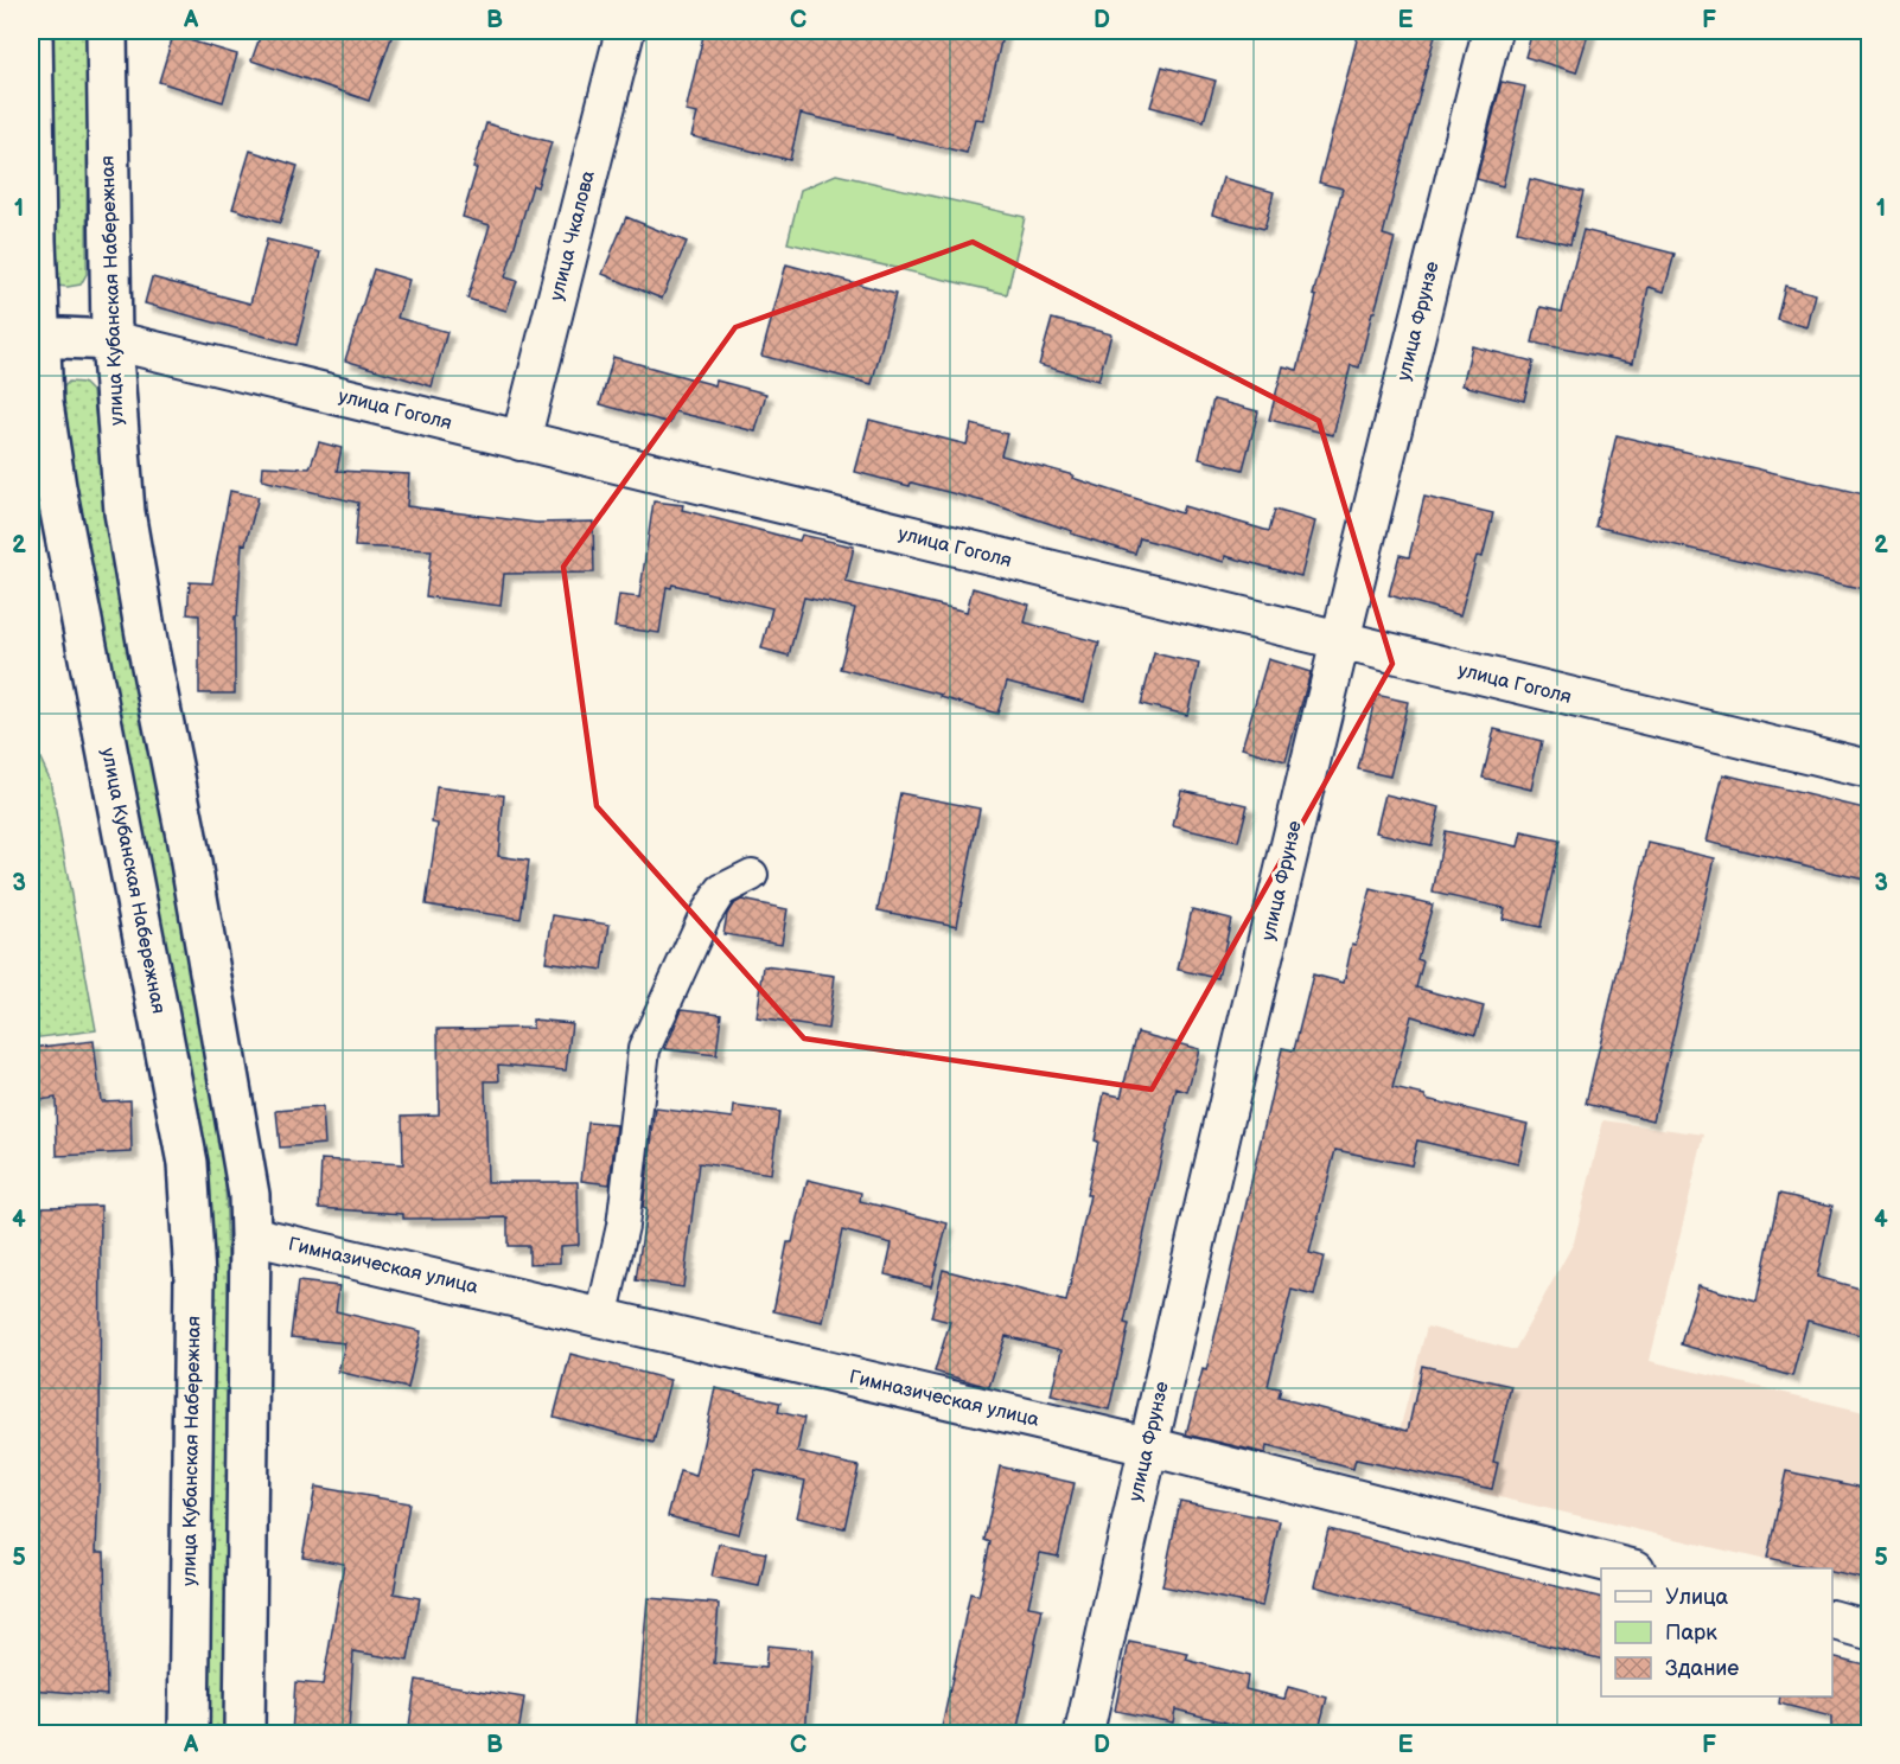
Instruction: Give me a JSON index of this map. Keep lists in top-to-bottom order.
{
  "streets": {
    "main road": ["улица Кубанская Набережная", "улица Гоголя"],
    "street": ["улица Чкалова", "улица Фрунзе", "Гимназическая улица"]
  },
  "crossings": [
    ["улица Чкалова", "улица Гоголя"],
    ["улица Кубанская Набережная", "улица Гоголя"],
    ["улица Кубанская Набережная", "Гимназическая улица"],
    ["улица Фрунзе", "улица Гоголя"],
    ["улица Фрунзе", "Гимназическая улица"]
  ],
  "legend": ["Улица", "Парк", "Здание"],
  "grid": {
    "columns": [
      "A",
      "B",
      "C",
      "D",
      "E",
      "F"
    ],
    "rows": [
      "1",
      "2",
      "3",
      "4",
      "5"
    ]
  }
}
